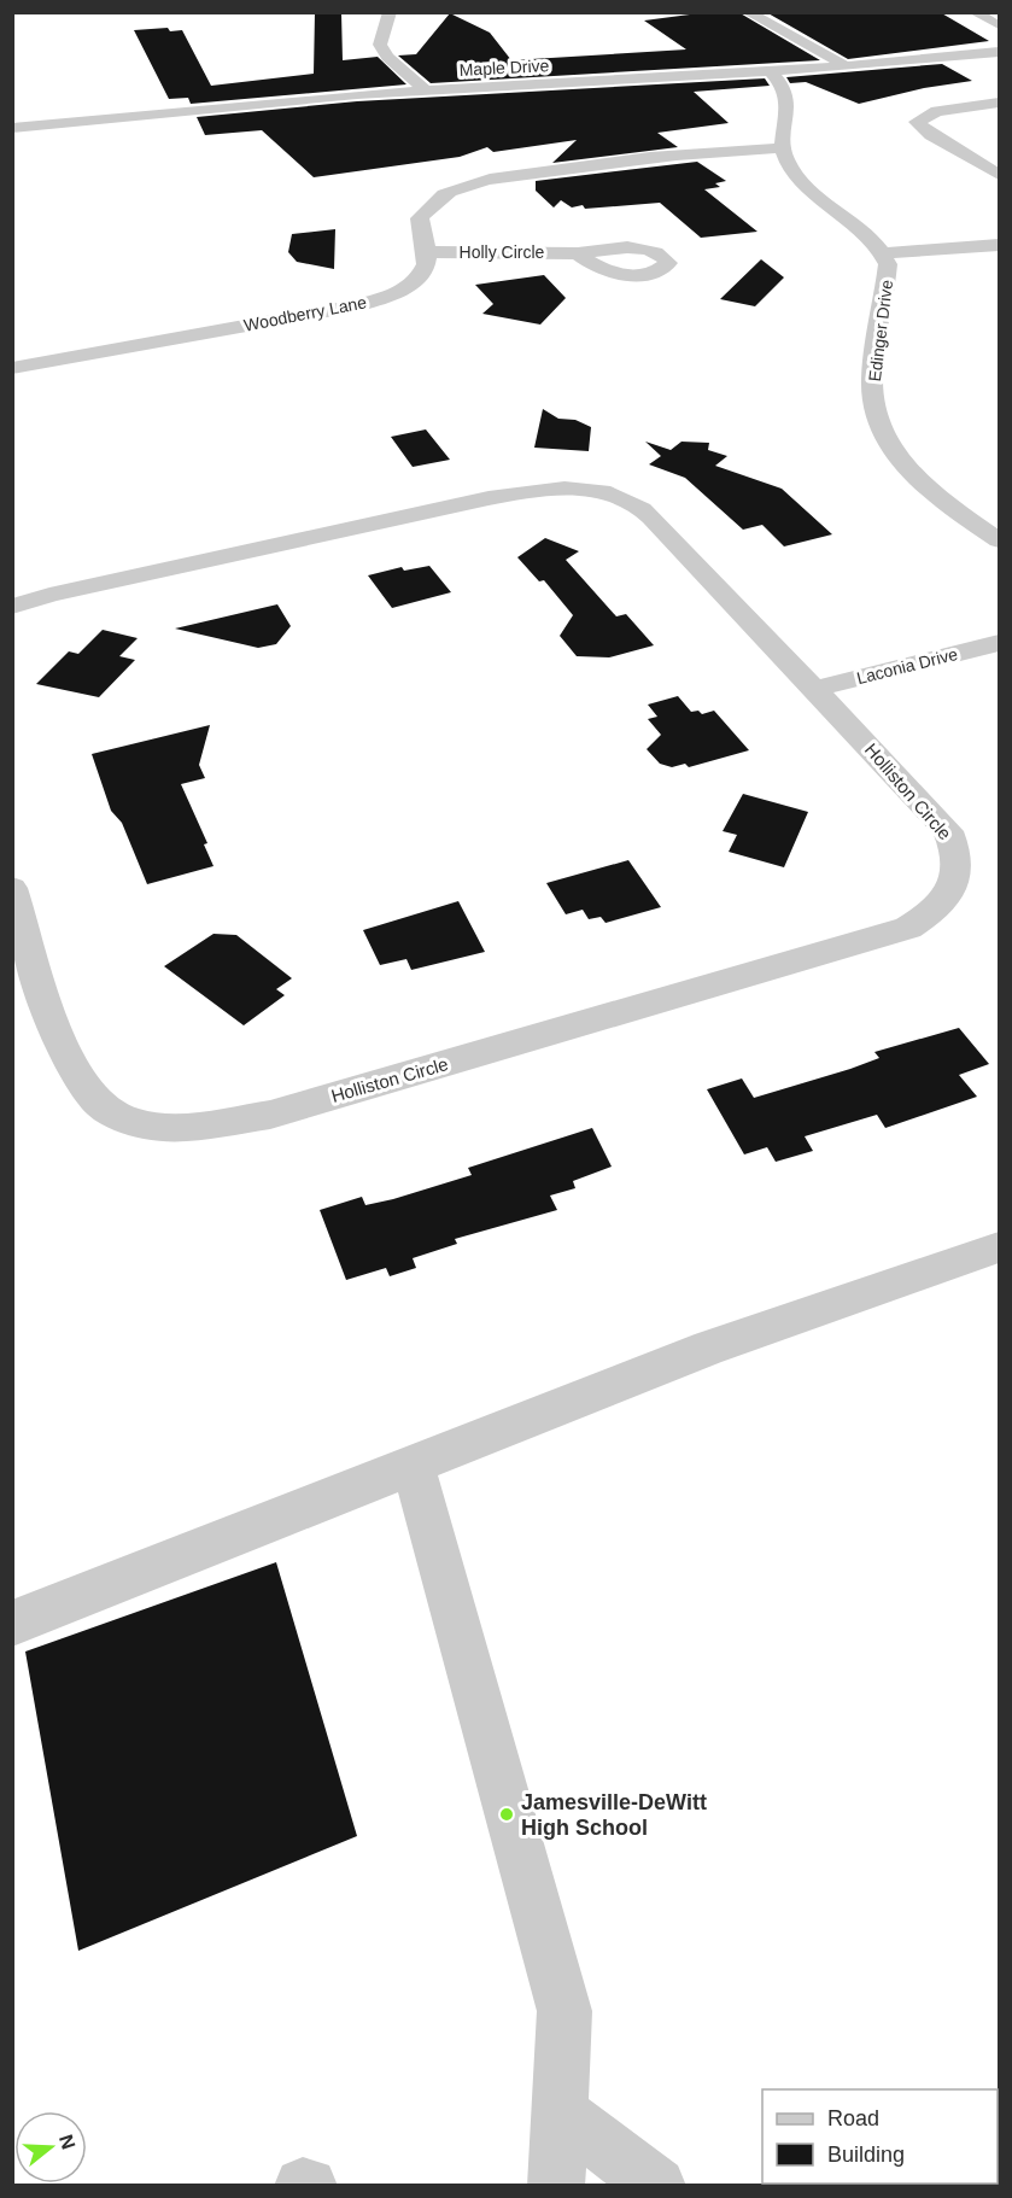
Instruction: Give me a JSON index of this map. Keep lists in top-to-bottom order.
{
  "streets": {
    "street": [
      "Maple Drive",
      "Holly Circle",
      "Woodberry Lane",
      "Edinger Drive",
      "Laconia Drive",
      "Holliston Circle"
    ]
  },
  "crossings": [
    ["Holly Circle", "Woodberry Lane"],
    ["Laconia Drive", "Holliston Circle"]
  ],
  "places": ["Jamesville-DeWitt High School"],
  "legend": ["Road", "Building"],
  "north": "right"
}
